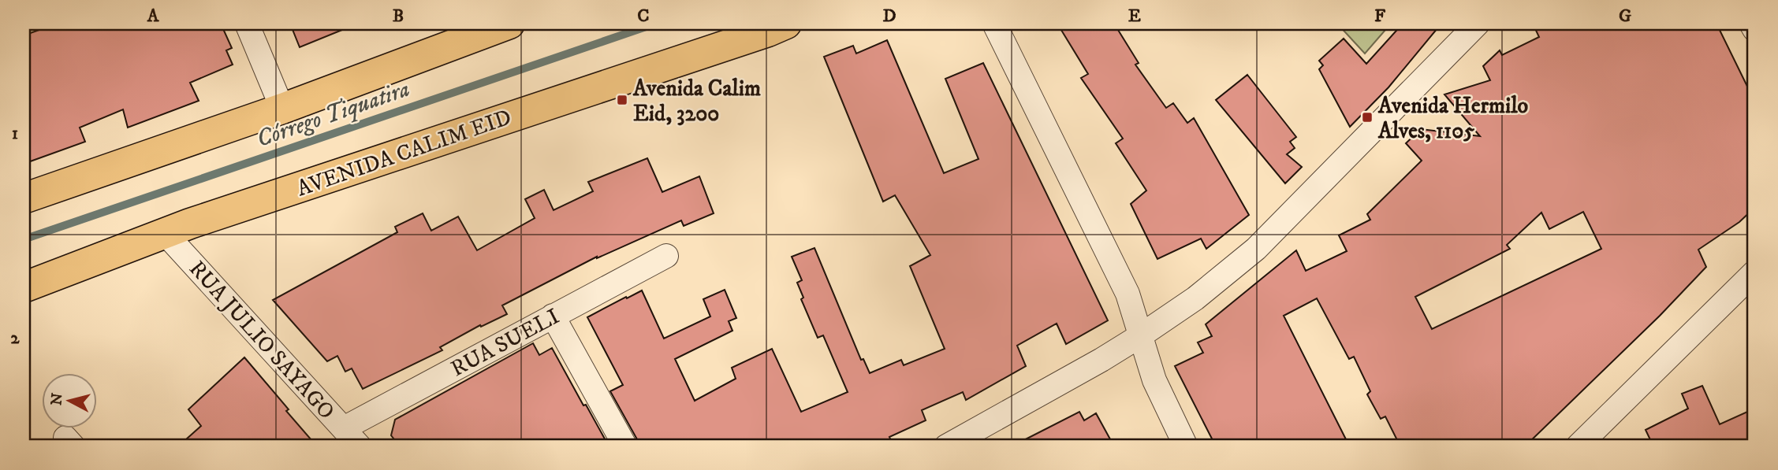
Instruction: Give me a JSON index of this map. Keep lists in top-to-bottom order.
{
  "streets": {
    "main road": ["AVENIDA CALIM EID"],
    "street": ["RUA JULIO SAYAGO", "RUA SUELI"]
  },
  "crossings": [
    ["AVENIDA CALIM EID", "RUA JULIO SAYAGO"],
    ["RUA JULIO SAYAGO", "RUA SUELI"]
  ],
  "water": ["Córrego Tiquatira"],
  "places": {
    "transit": ["Avenida Calim Eid, 3200", "Avenida Hermilo Alves, 1105"]
  },
  "north": "left",
  "grid": {
    "columns": [
      "A",
      "B",
      "C",
      "D",
      "E",
      "F",
      "G"
    ],
    "rows": ["1", "2"]
  }
}
